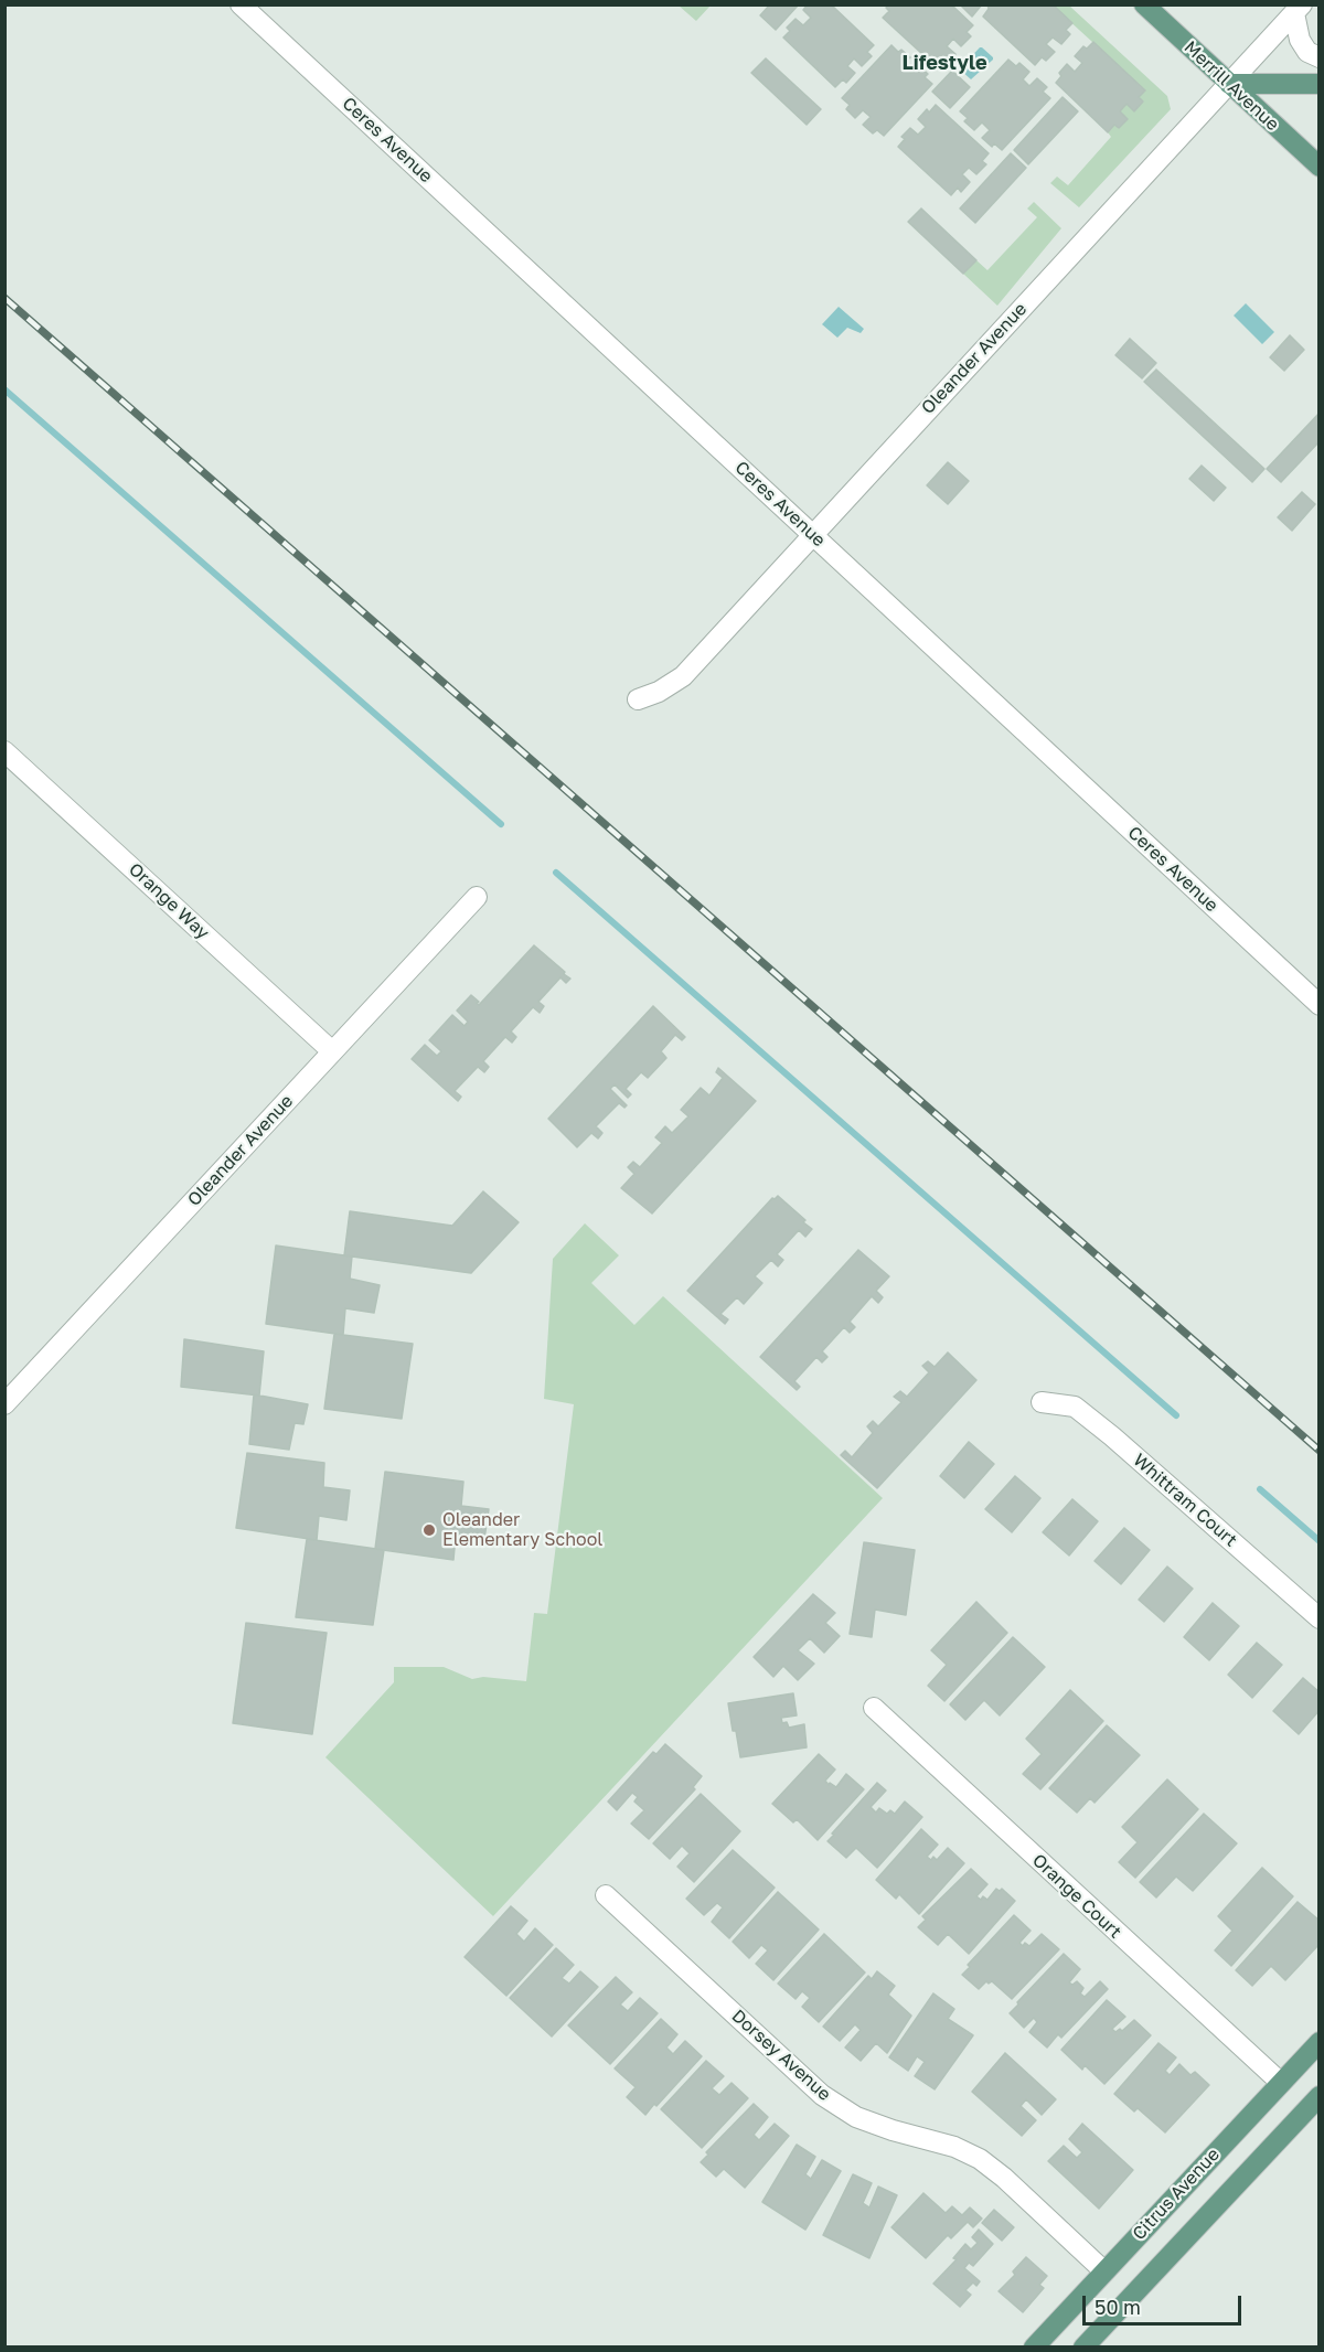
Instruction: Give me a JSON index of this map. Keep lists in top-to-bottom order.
{
  "streets": {
    "main road": ["Merrill Avenue", "Citrus Avenue"],
    "street": [
      "Ceres Avenue",
      "Oleander Avenue",
      "Orange Way",
      "Whittram Court",
      "Orange Court",
      "Dorsey Avenue"
    ]
  },
  "crossings": [
    ["Merrill Avenue", "Oleander Avenue"],
    ["Ceres Avenue", "Oleander Avenue"],
    ["Oleander Avenue", "Orange Way"],
    ["Orange Court", "Citrus Avenue"],
    ["Dorsey Avenue", "Citrus Avenue"]
  ],
  "districts": ["Lifestyle"],
  "places": ["Oleander Elementary School"],
  "scale_bar": "50 m"
}
